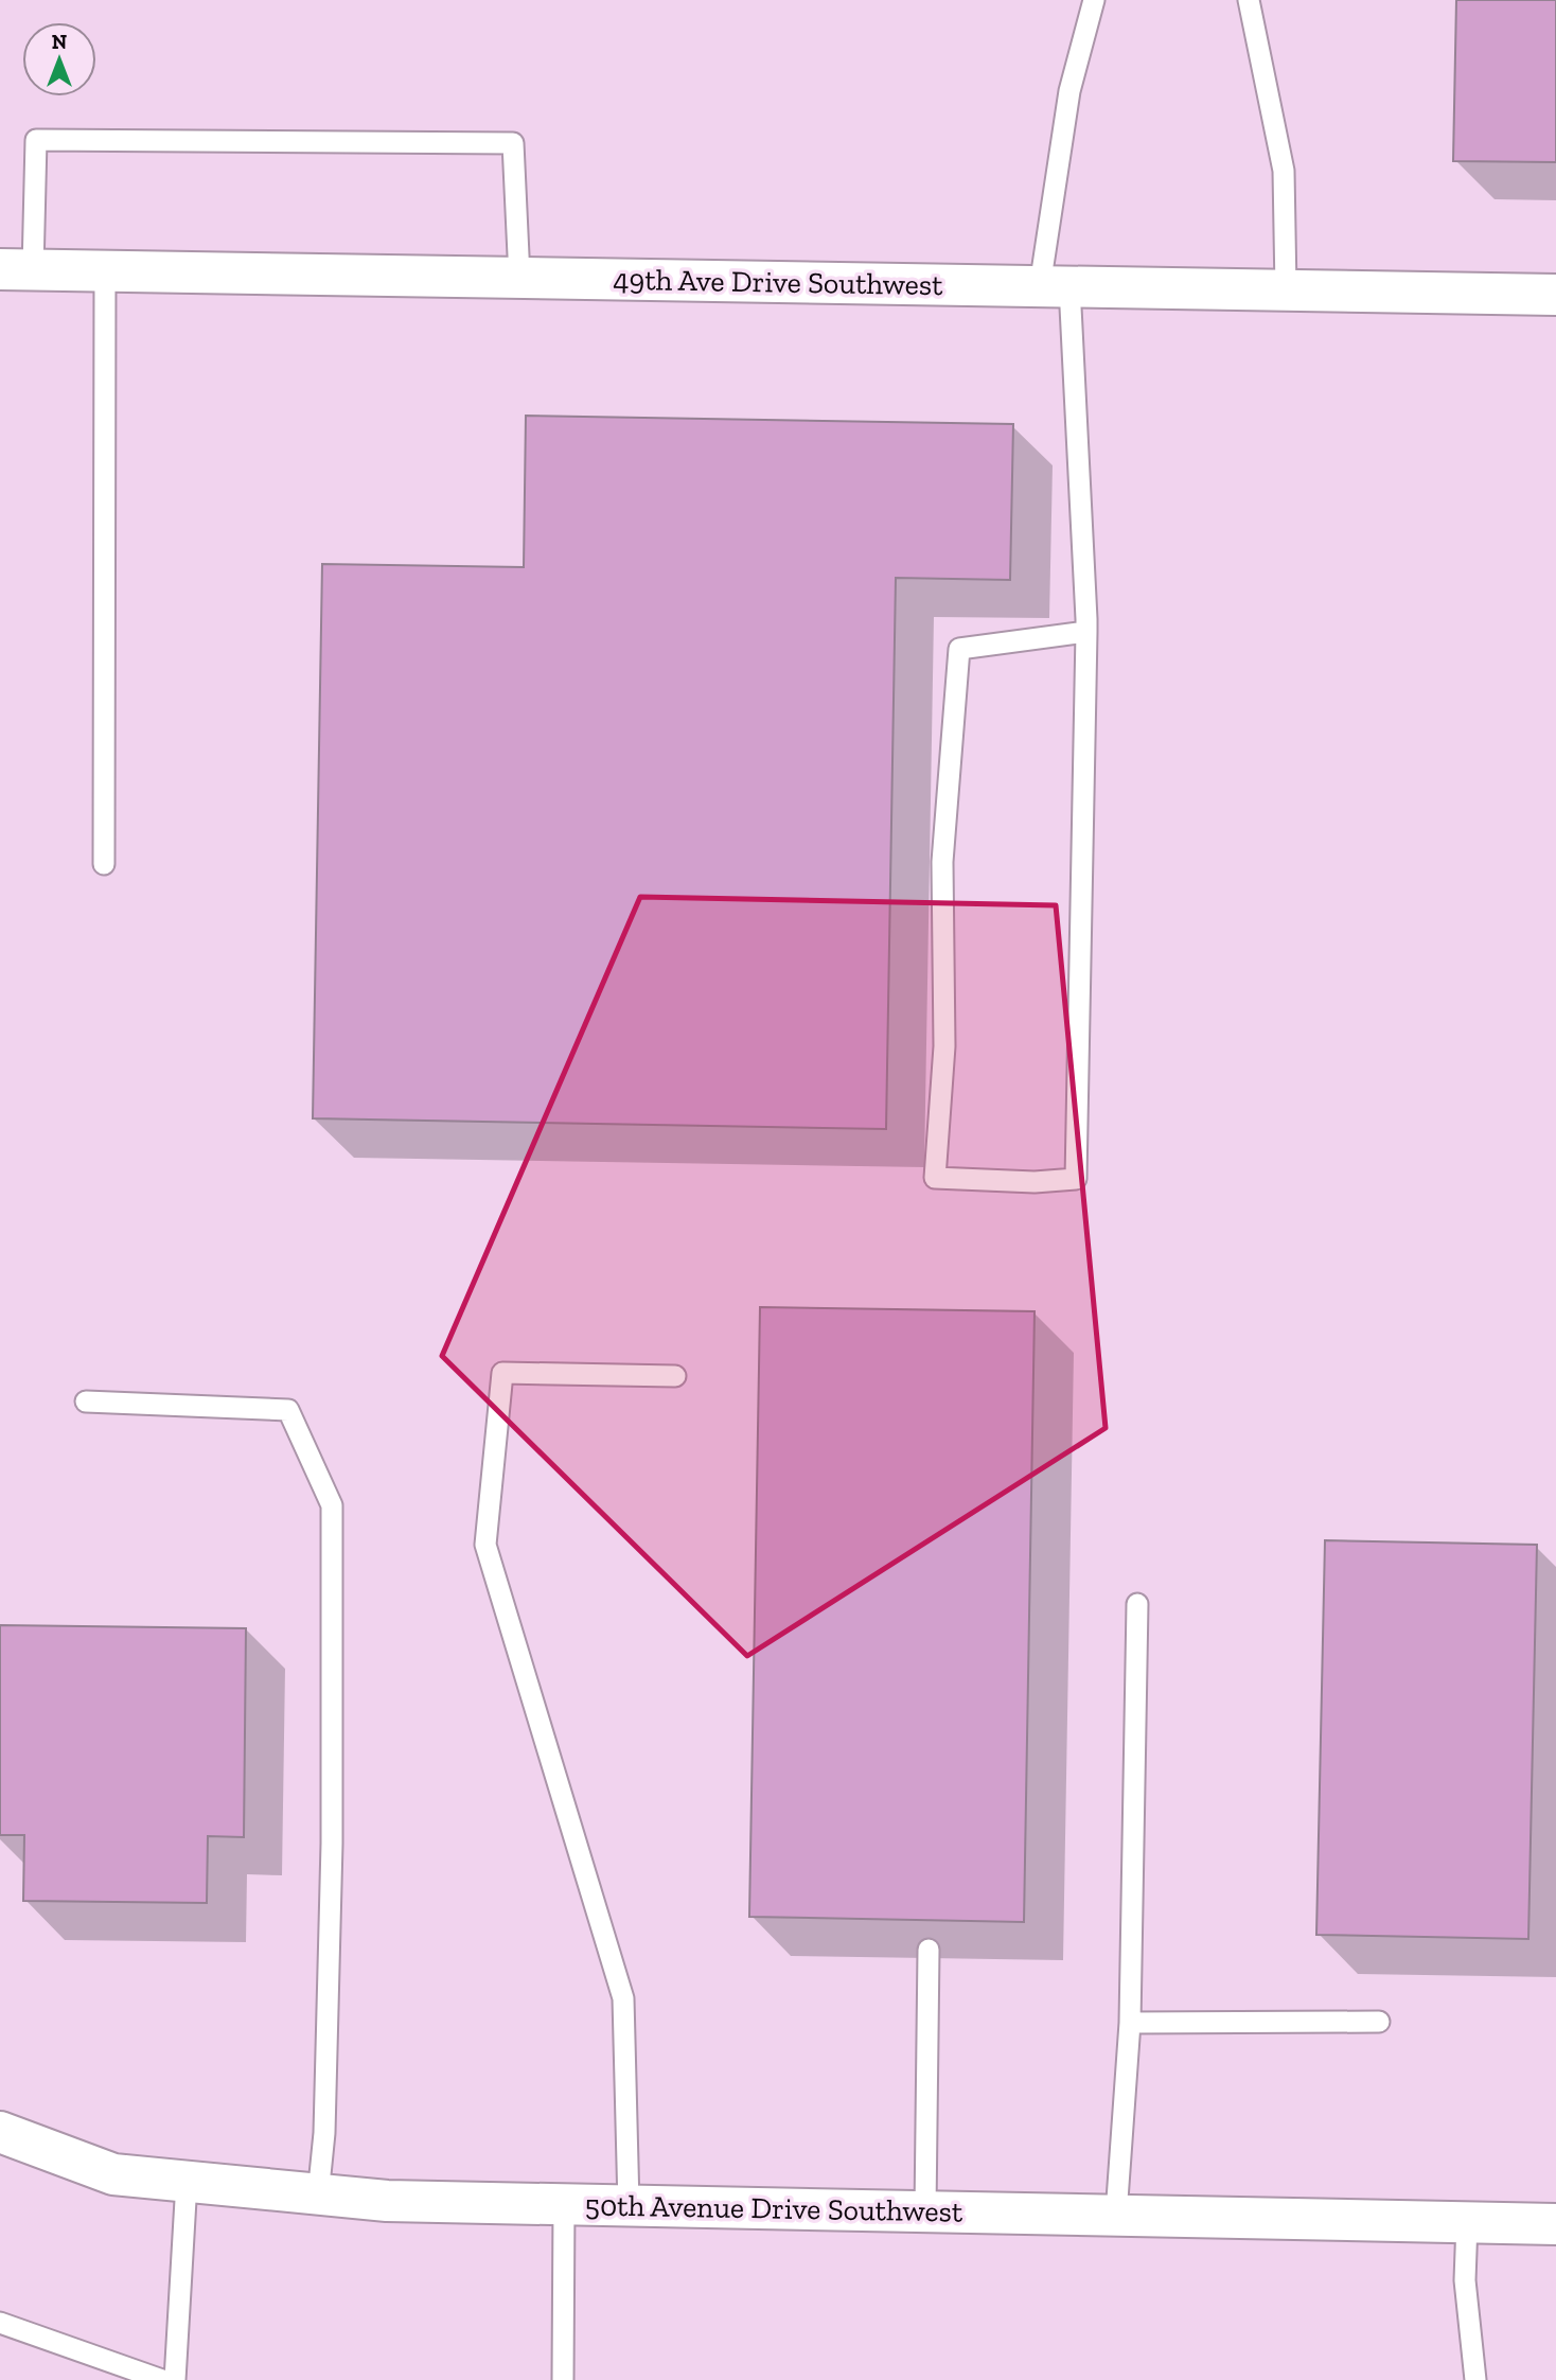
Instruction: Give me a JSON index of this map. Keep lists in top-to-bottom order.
{
  "streets": {
    "street": ["49th Ave Drive Southwest", "50th Avenue Drive Southwest"]
  },
  "north": "top"
}
